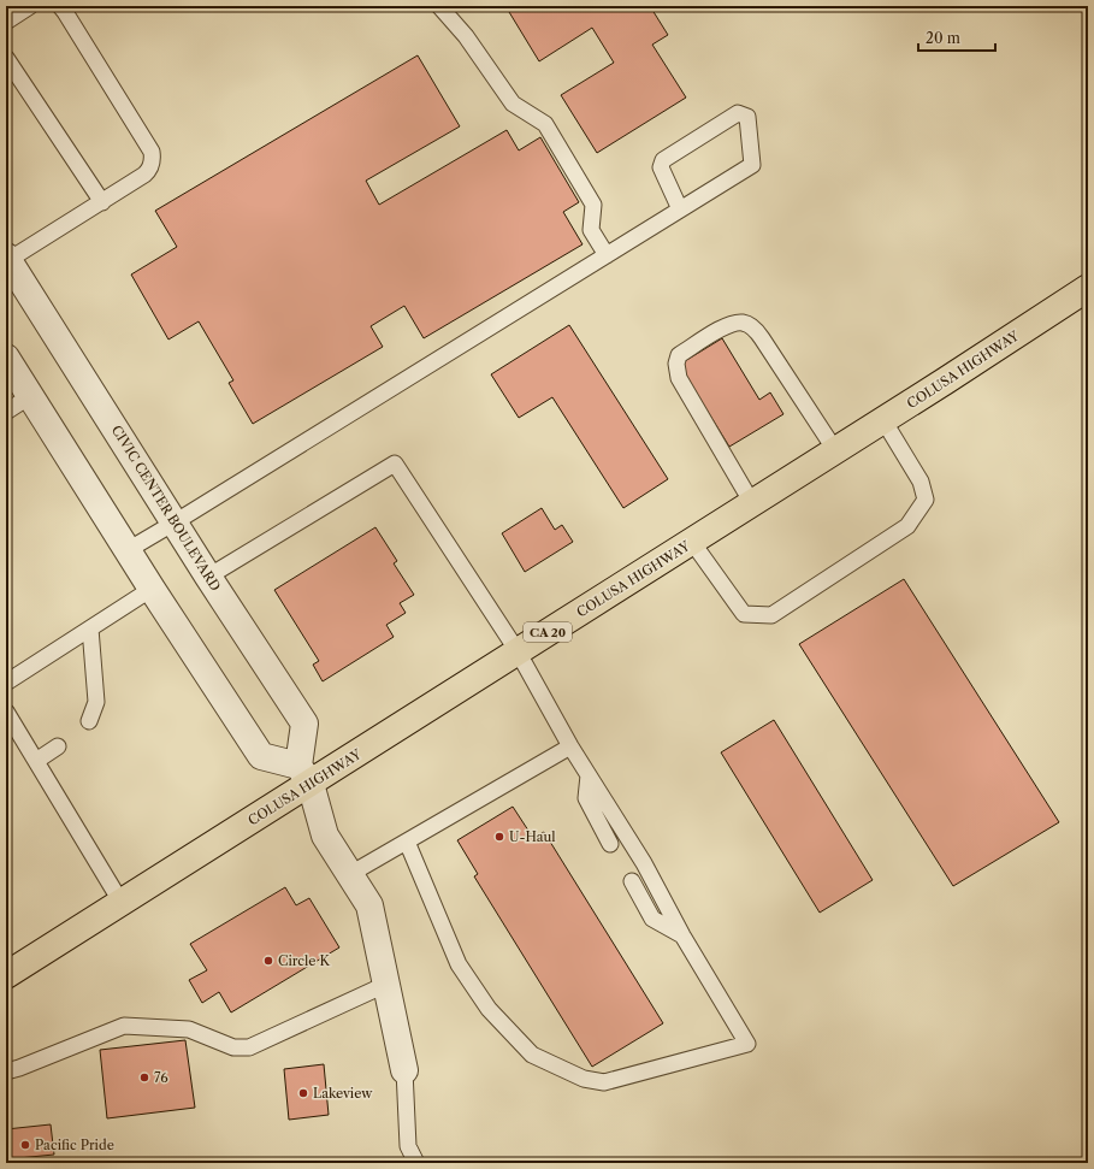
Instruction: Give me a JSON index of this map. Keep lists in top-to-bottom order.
{
  "streets": {
    "highway": ["COLUSA HIGHWAY", "CA 20"],
    "street": ["CIVIC CENTER BOULEVARD"]
  },
  "crossings": [
    ["COLUSA HIGHWAY", "CIVIC CENTER BOULEVARD"]
  ],
  "places": [
    "U-Haul",
    "Circle K",
    "76",
    "Lakeview",
    "Pacific Pride"
  ],
  "scale_bar": "20 m"
}
